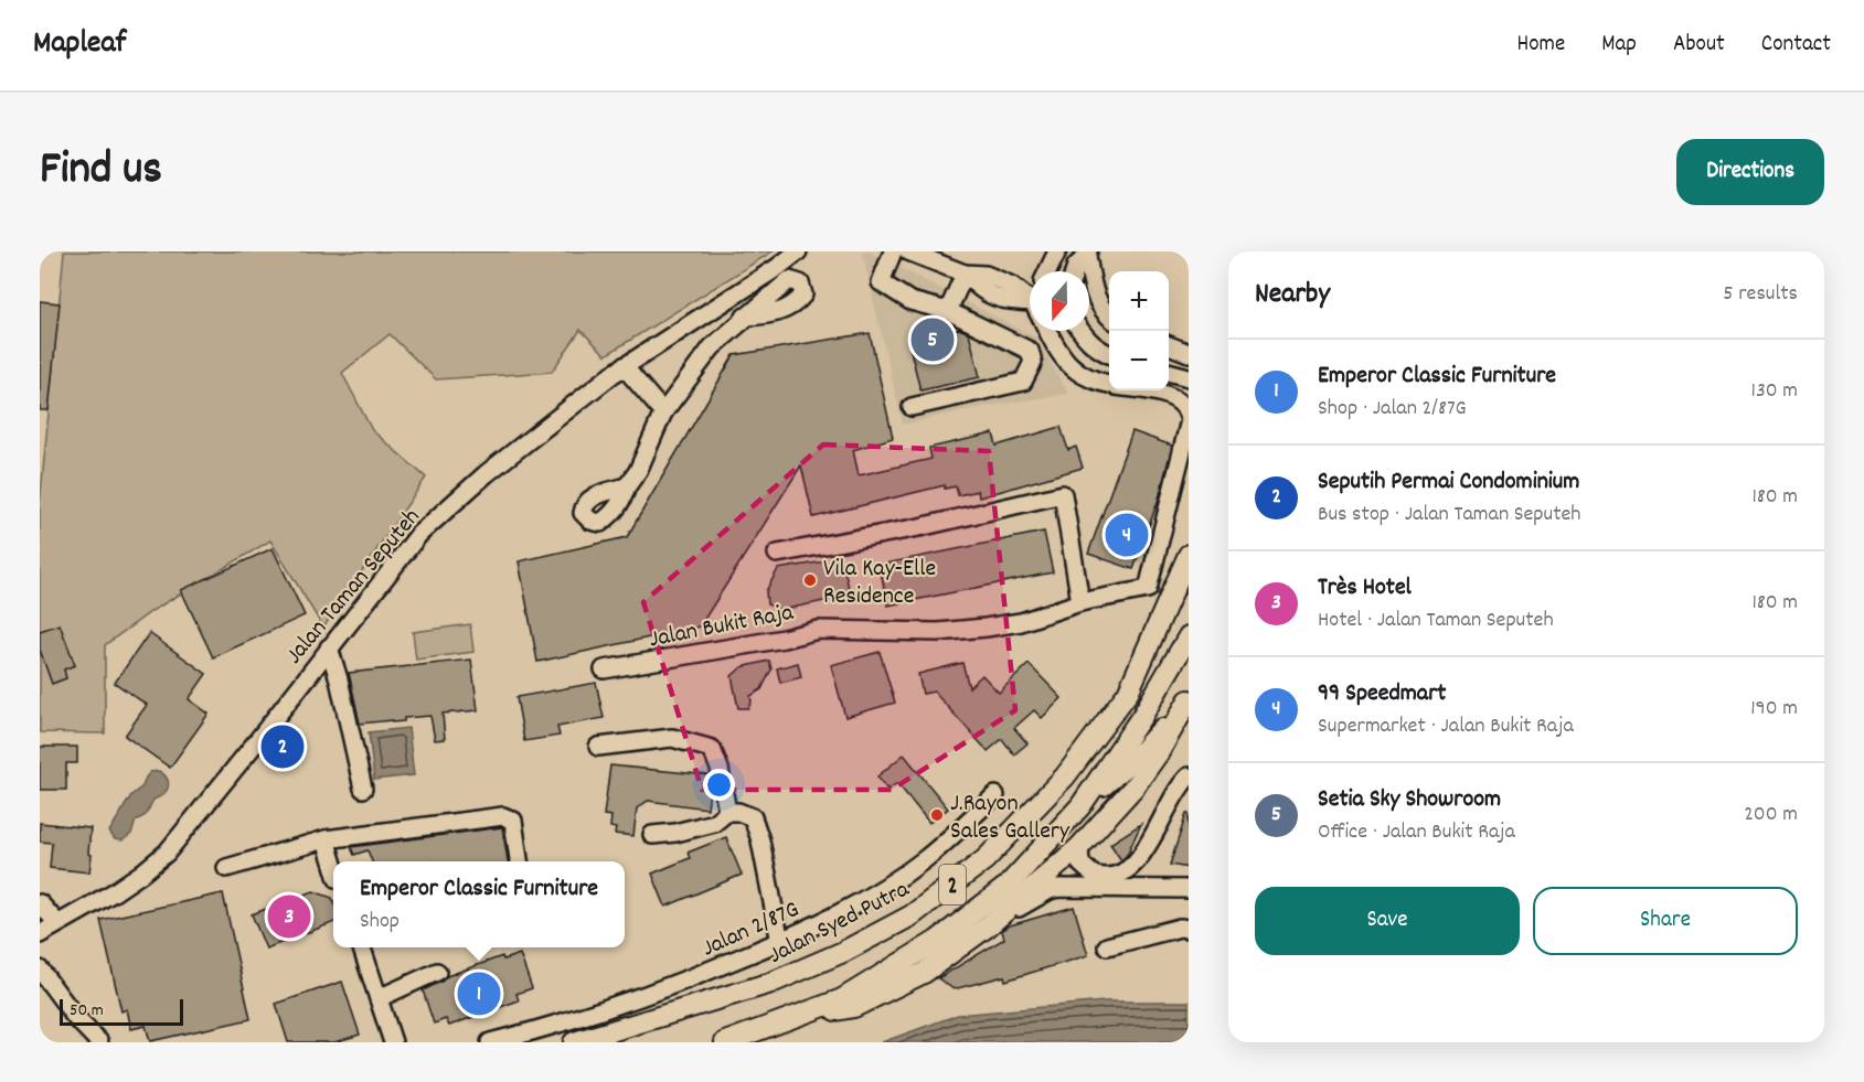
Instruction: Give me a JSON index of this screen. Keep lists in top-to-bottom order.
{
  "streets": {
    "main road": ["2", "Jalan Syed Putra"],
    "street": ["Jalan Taman Seputeh", "Jalan Bukit Raja", "Jalan 2/87G"]
  },
  "places": ["Vila Kay-Elle Residence", "J.Rayon Sales Gallery"],
  "scale_bar": "50 m",
  "north": "bottom",
  "page": {
    "header": "Mapleaf",
    "nav": [
      "Home",
      "Map",
      "About",
      "Contact"
    ],
    "title": "Find us",
    "buttons": [
      "Directions",
      ["Save", "Share"]
    ],
    "heading": ["Nearby", "5 results"],
    "map_buttons": ["+", "−"],
    "pins": [
      "5",
      "4",
      "2",
      "3",
      "1"
    ],
    "list": [
      {
        "mark": "1",
        "name": "Emperor Classic Furniture",
        "note": "Shop · Jalan 2/87G",
        "value": "130 m"
      },
      {
        "mark": "2",
        "name": "Seputih Permai Condominium",
        "note": "Bus stop · Jalan Taman Seputeh",
        "value": "180 m"
      },
      {
        "mark": "3",
        "name": "Très Hotel",
        "note": "Hotel · Jalan Taman Seputeh",
        "value": "180 m"
      },
      {
        "mark": "4",
        "name": "99 Speedmart",
        "note": "Supermarket · Jalan Bukit Raja",
        "value": "190 m"
      },
      {
        "mark": "5",
        "name": "Setia Sky Showroom",
        "note": "Office · Jalan Bukit Raja",
        "value": "200 m"
      }
    ],
    "popup": ["Emperor Classic Furniture", "Shop"],
    "scale": "50 m"
  }
}
